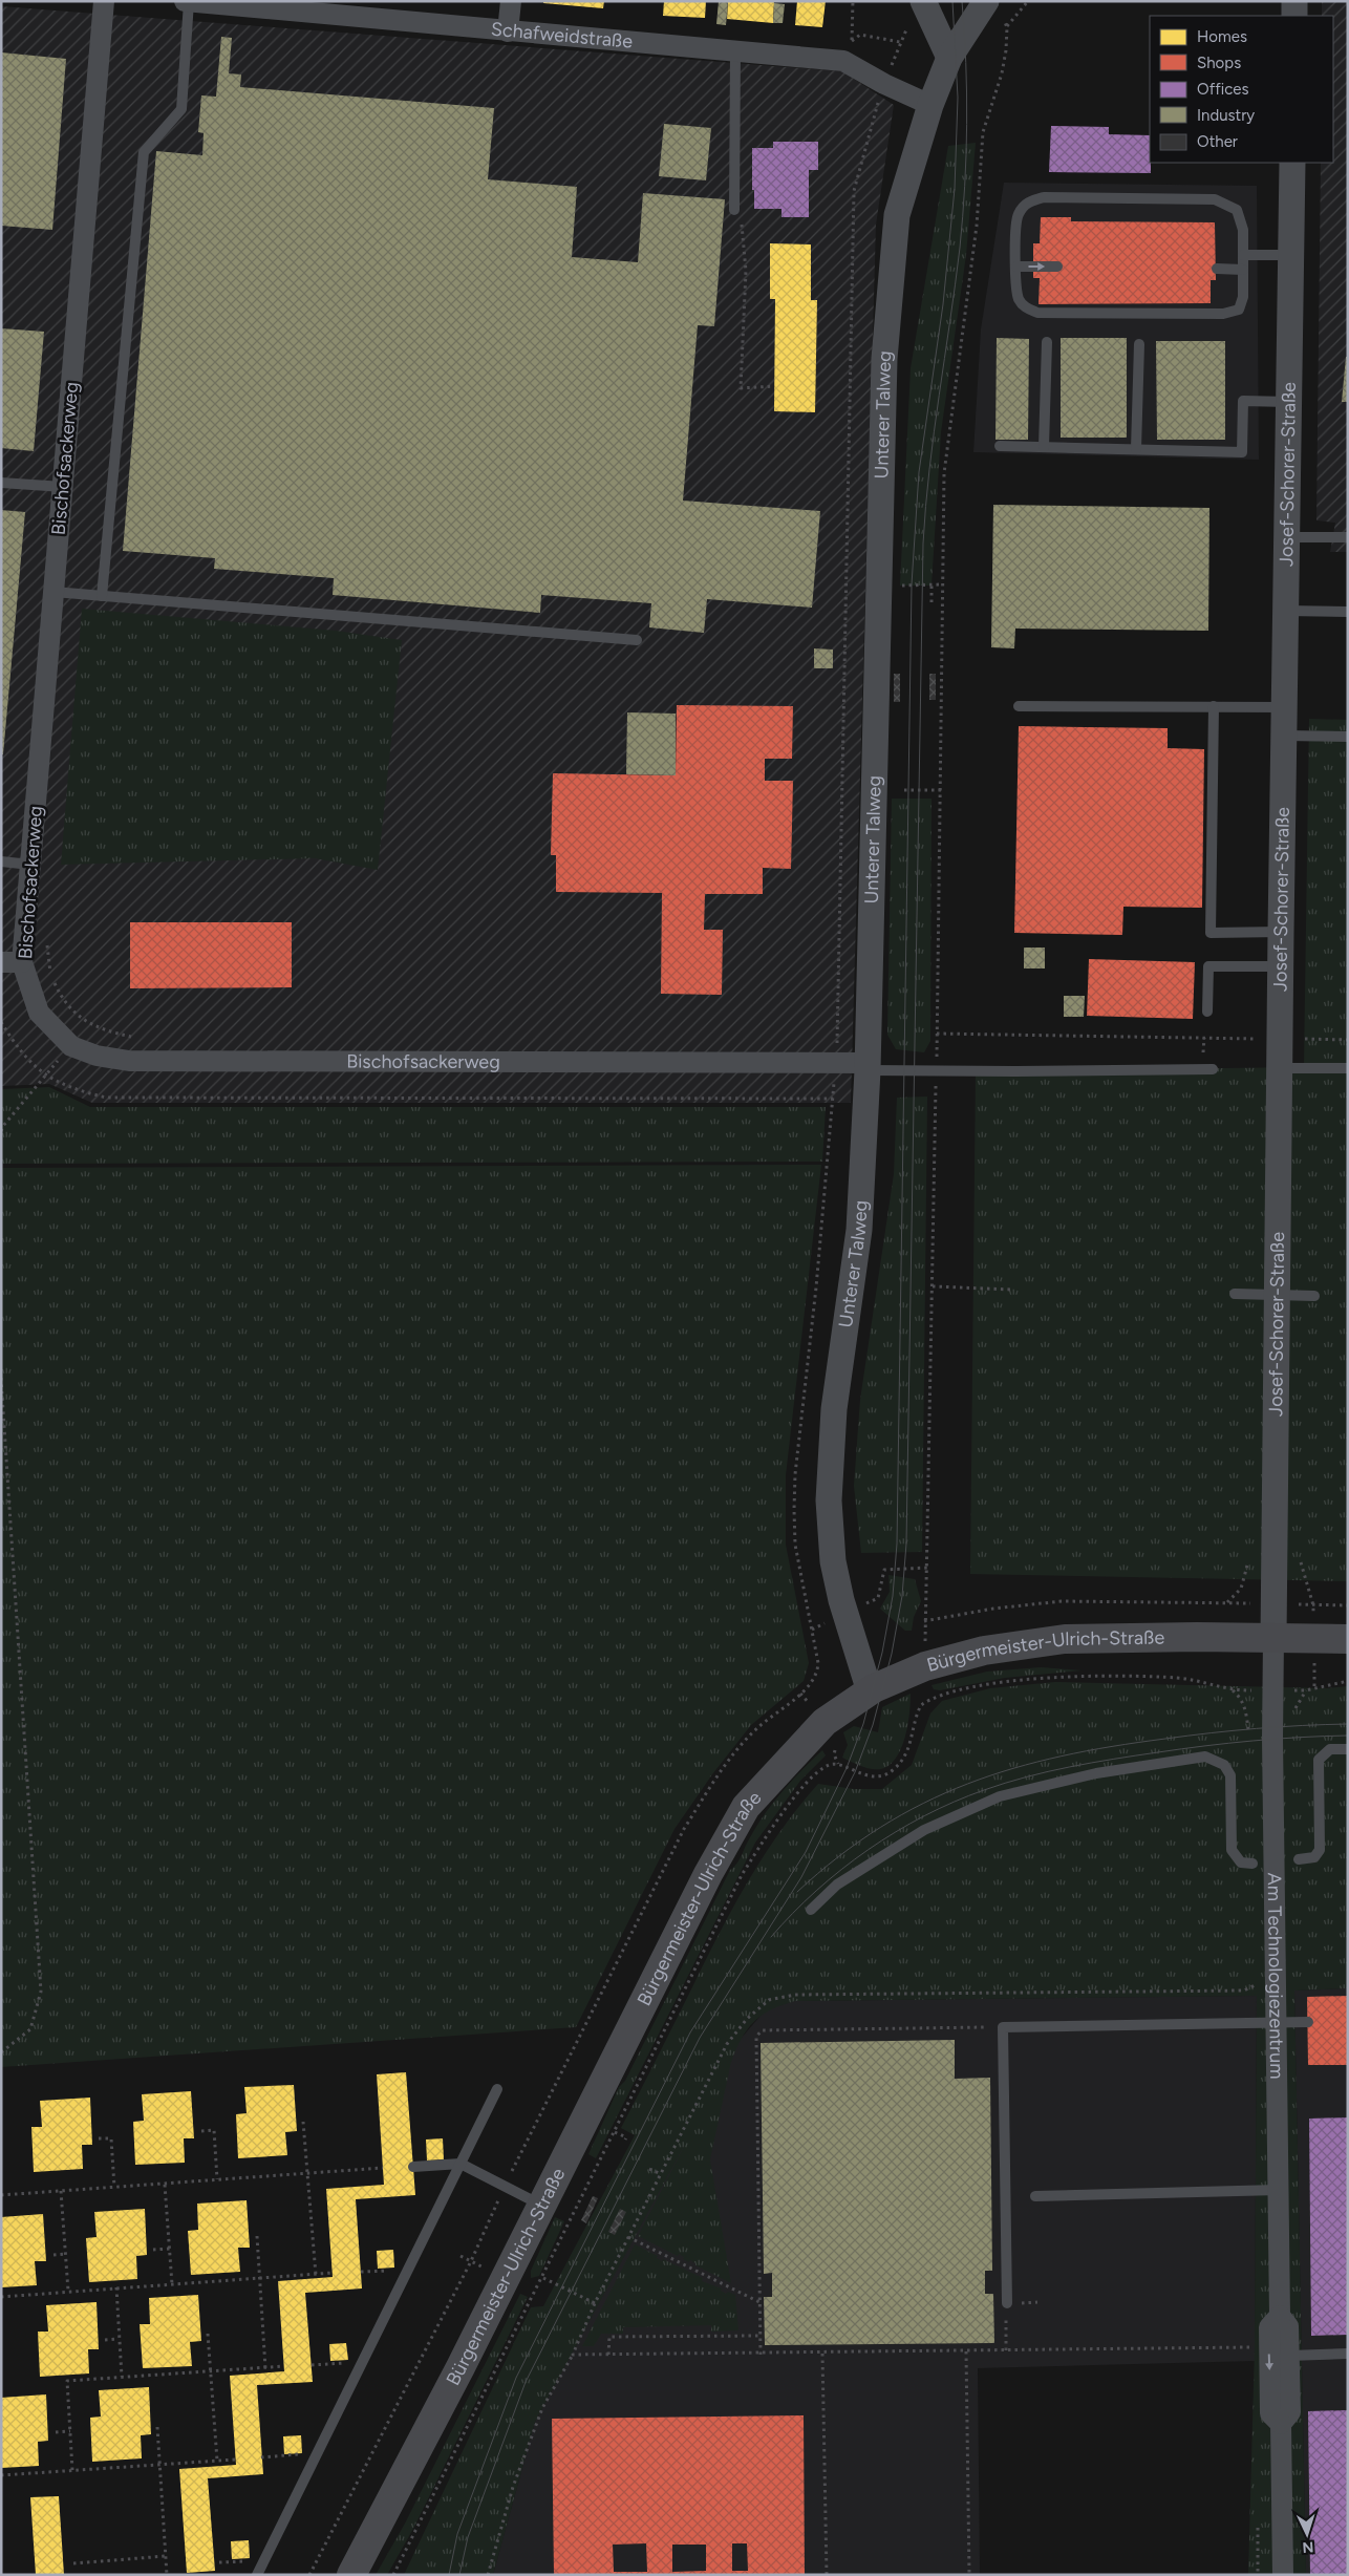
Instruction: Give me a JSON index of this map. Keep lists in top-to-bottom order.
{
  "streets": {
    "main road": ["Bürgermeister-Ulrich-Straße"],
    "street": [
      "Schafweidstraße",
      "Unterer Talweg",
      "Bischofsackerweg",
      "Josef-Schorer-Straße",
      "Am Technologiezentrum"
    ]
  },
  "crossings": [
    ["Schafweidstraße", "Unterer Talweg"],
    ["Unterer Talweg", "Bischofsackerweg"],
    ["Unterer Talweg", "Bürgermeister-Ulrich-Straße"],
    ["Josef-Schorer-Straße", "Bürgermeister-Ulrich-Straße"],
    ["Josef-Schorer-Straße", "Am Technologiezentrum"],
    ["Bürgermeister-Ulrich-Straße", "Am Technologiezentrum"]
  ],
  "legend": [
    "Homes",
    "Shops",
    "Offices",
    "Industry",
    "Other"
  ],
  "north": "bottom"
}
